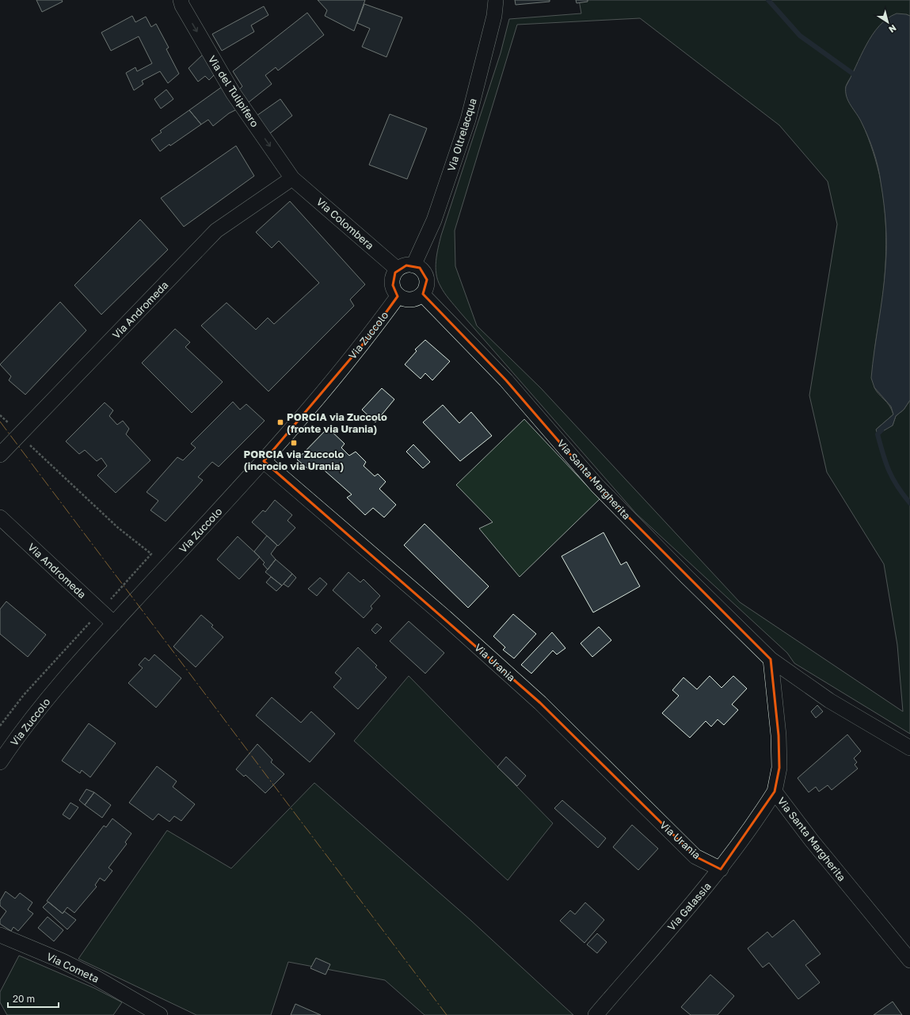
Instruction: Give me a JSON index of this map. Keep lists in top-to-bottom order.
{
  "streets": {
    "street": [
      "Via del Tulipifero",
      "Via Oltrelacqua",
      "Via Colombera",
      "Via Andromeda",
      "Via Zuccolo",
      "Via Santa Margherita",
      "Via Urania",
      "Via Galassia",
      "Via Cometa"
    ]
  },
  "crossings": [
    ["Via del Tulipifero", "Via Colombera"],
    ["Via del Tulipifero", "Via Andromeda"],
    ["Via Oltrelacqua", "Via Colombera"],
    ["Via Oltrelacqua", "Via Zuccolo"],
    ["Via Oltrelacqua", "Via Santa Margherita"],
    ["Via Colombera", "Via Andromeda"],
    ["Via Colombera", "Via Zuccolo"],
    ["Via Colombera", "Via Santa Margherita"],
    ["Via Andromeda", "Via Zuccolo"],
    ["Via Zuccolo", "Via Santa Margherita"],
    ["Via Zuccolo", "Via Urania"],
    ["Via Santa Margherita", "Via Galassia"],
    ["Via Urania", "Via Galassia"]
  ],
  "one_way": ["Via del Tulipifero"],
  "places": {
    "transit": ["PORCIA via Zuccolo (fronte via Urania)", "PORCIA via Zuccolo (incrocio via Urania)"]
  },
  "scale_bar": "20 m",
  "north": "bottom right"
}
